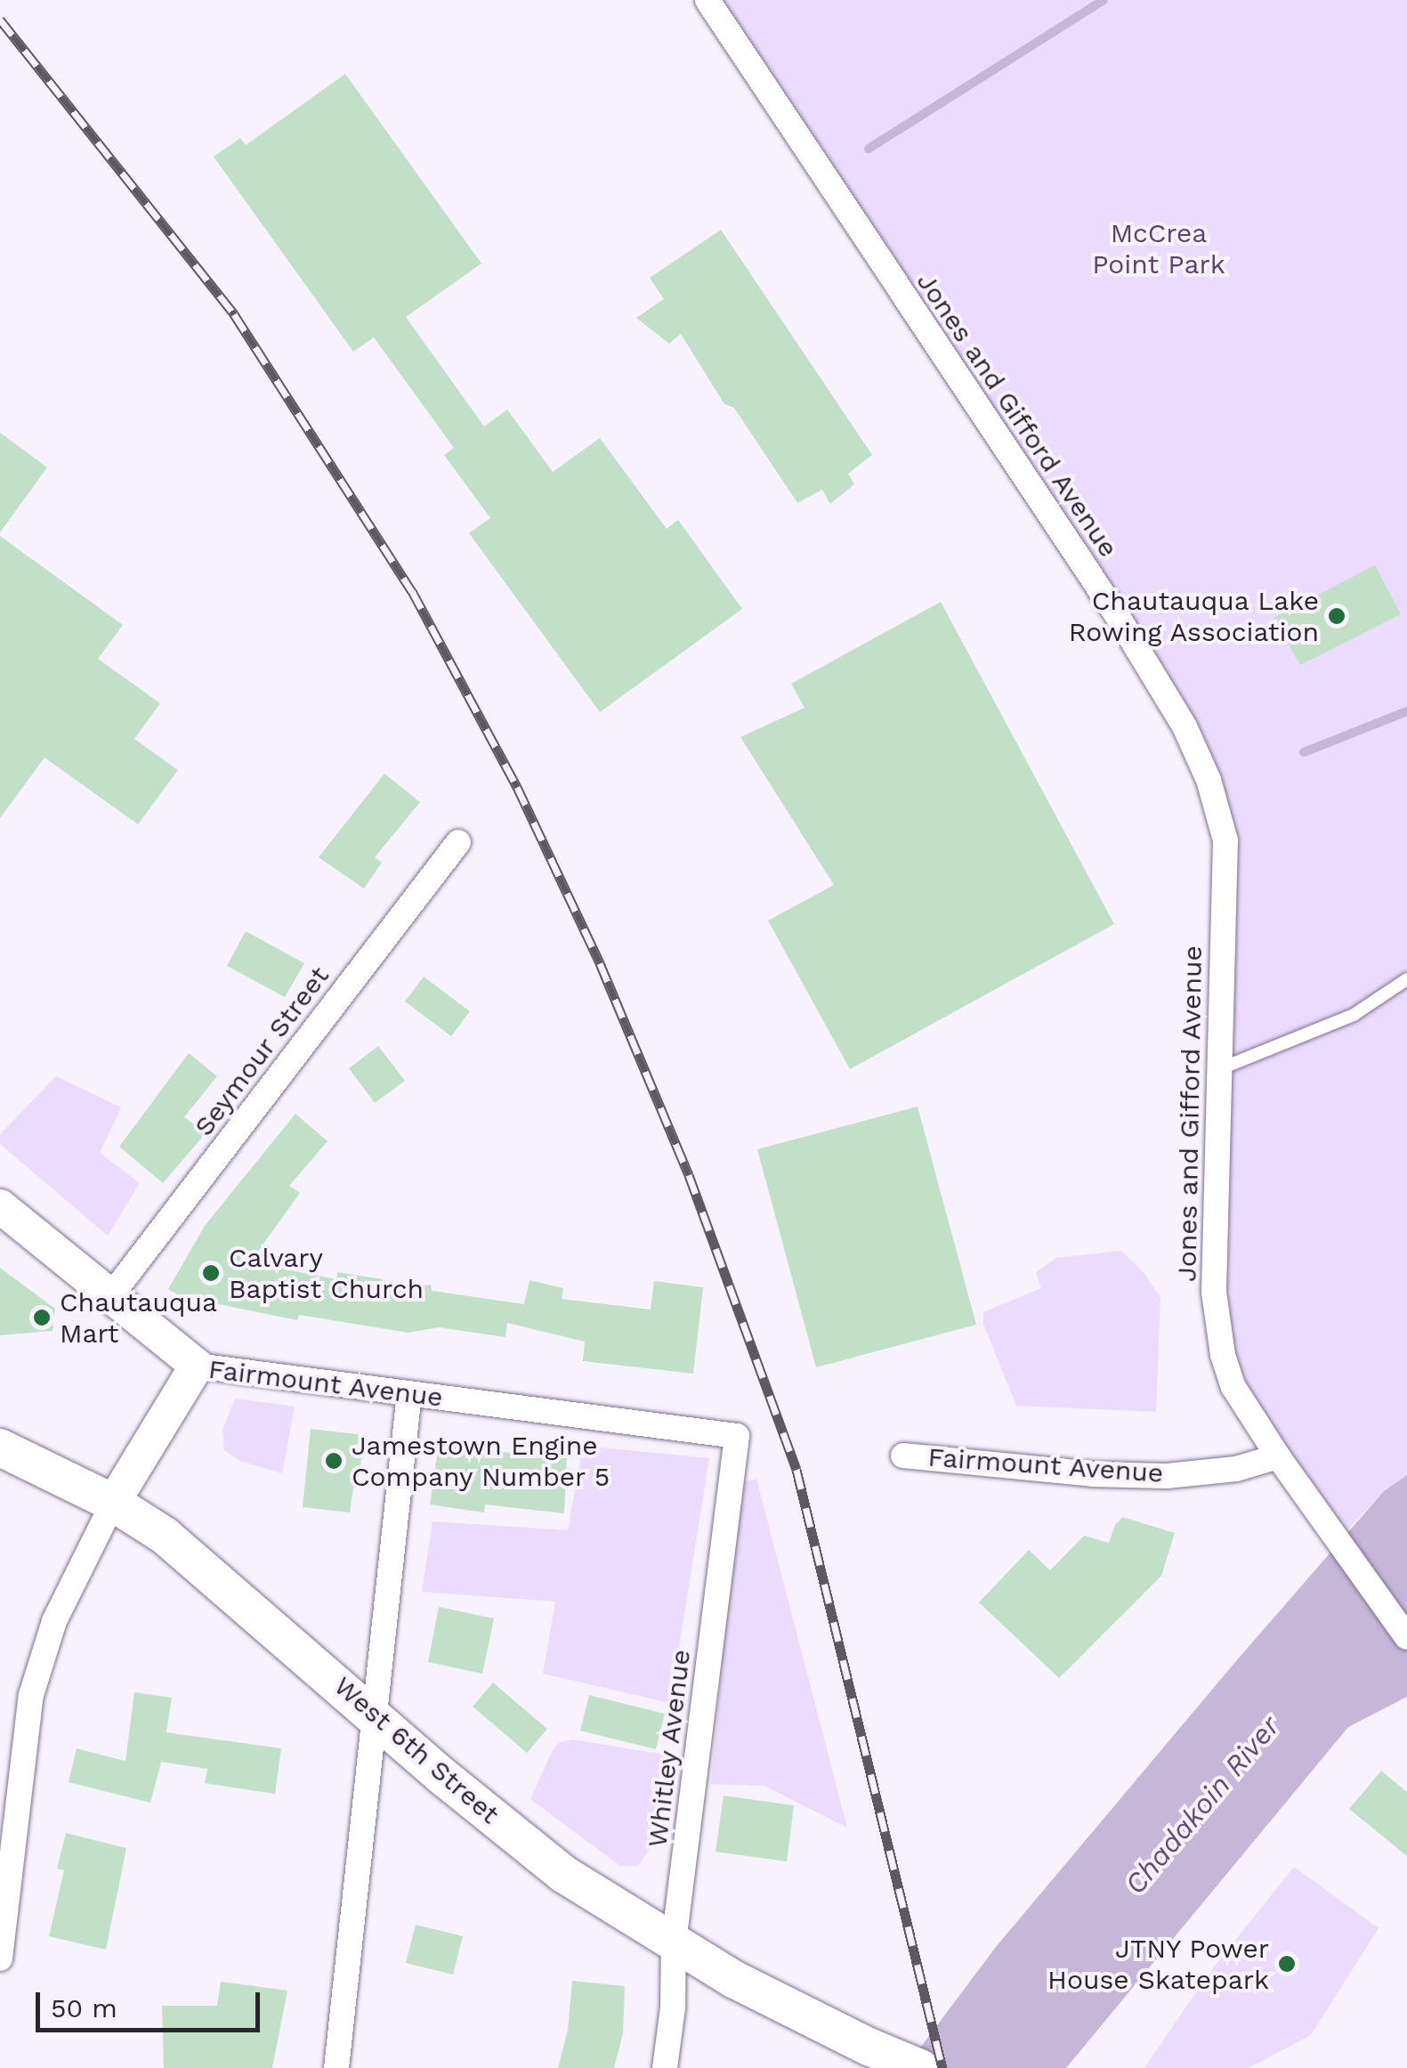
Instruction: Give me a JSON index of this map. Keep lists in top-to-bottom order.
{
  "streets": {
    "main road": ["West 6th Street"],
    "street": [
      "Jones and Gifford Avenue",
      "Seymour Street",
      "Fairmount Avenue",
      "Whitley Avenue"
    ]
  },
  "crossings": [
    ["Jones and Gifford Avenue", "Fairmount Avenue"],
    ["Fairmount Avenue", "Whitley Avenue"],
    ["Fairmount Avenue", "West 6th Street"],
    ["Whitley Avenue", "West 6th Street"]
  ],
  "water": ["Chadakoin River"],
  "parks": ["McCrea Point Park"],
  "places": [
    "Chautauqua Lake Rowing Association",
    "Calvary Baptist Church",
    "Chautauqua Mart",
    "Jamestown Engine Company Number 5",
    "JTNY Power House Skatepark"
  ],
  "scale_bar": "50 m"
}
